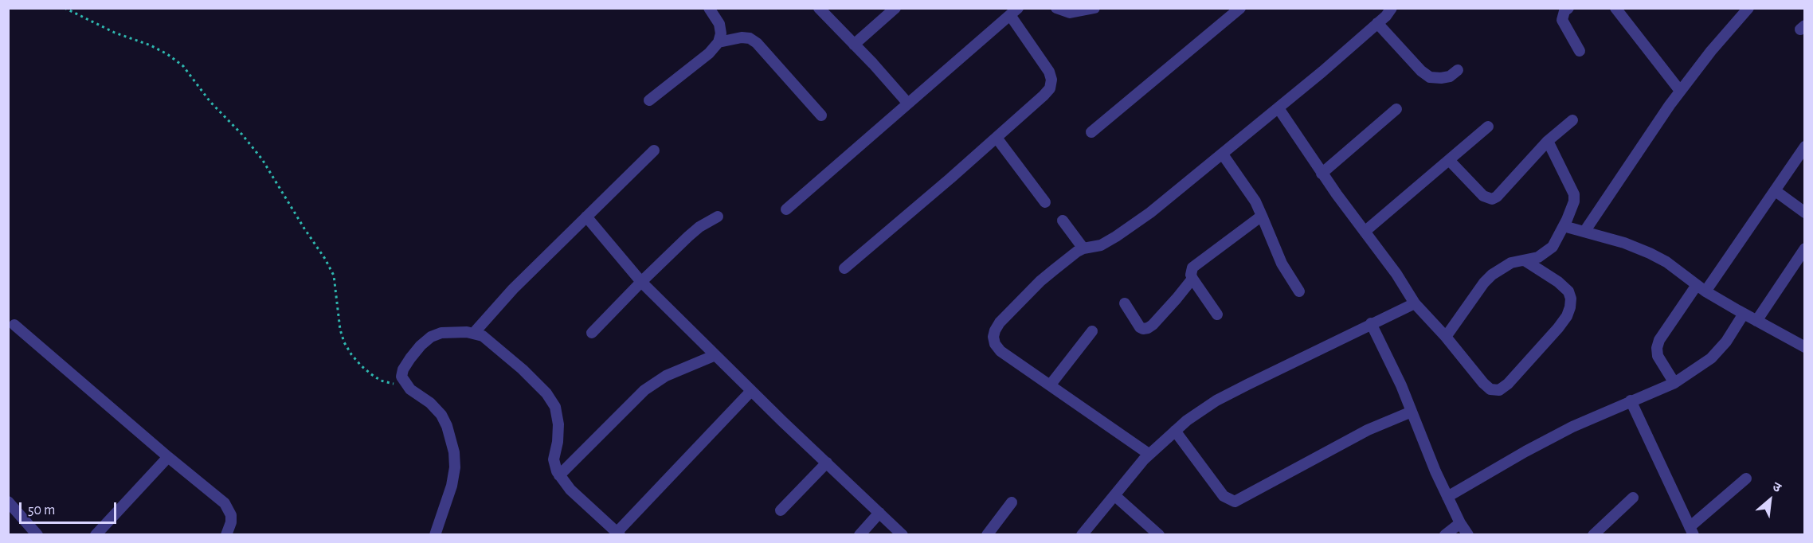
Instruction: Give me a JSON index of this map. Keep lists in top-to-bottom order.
{
  "scale_bar": "50 m",
  "north": "top right"
}
